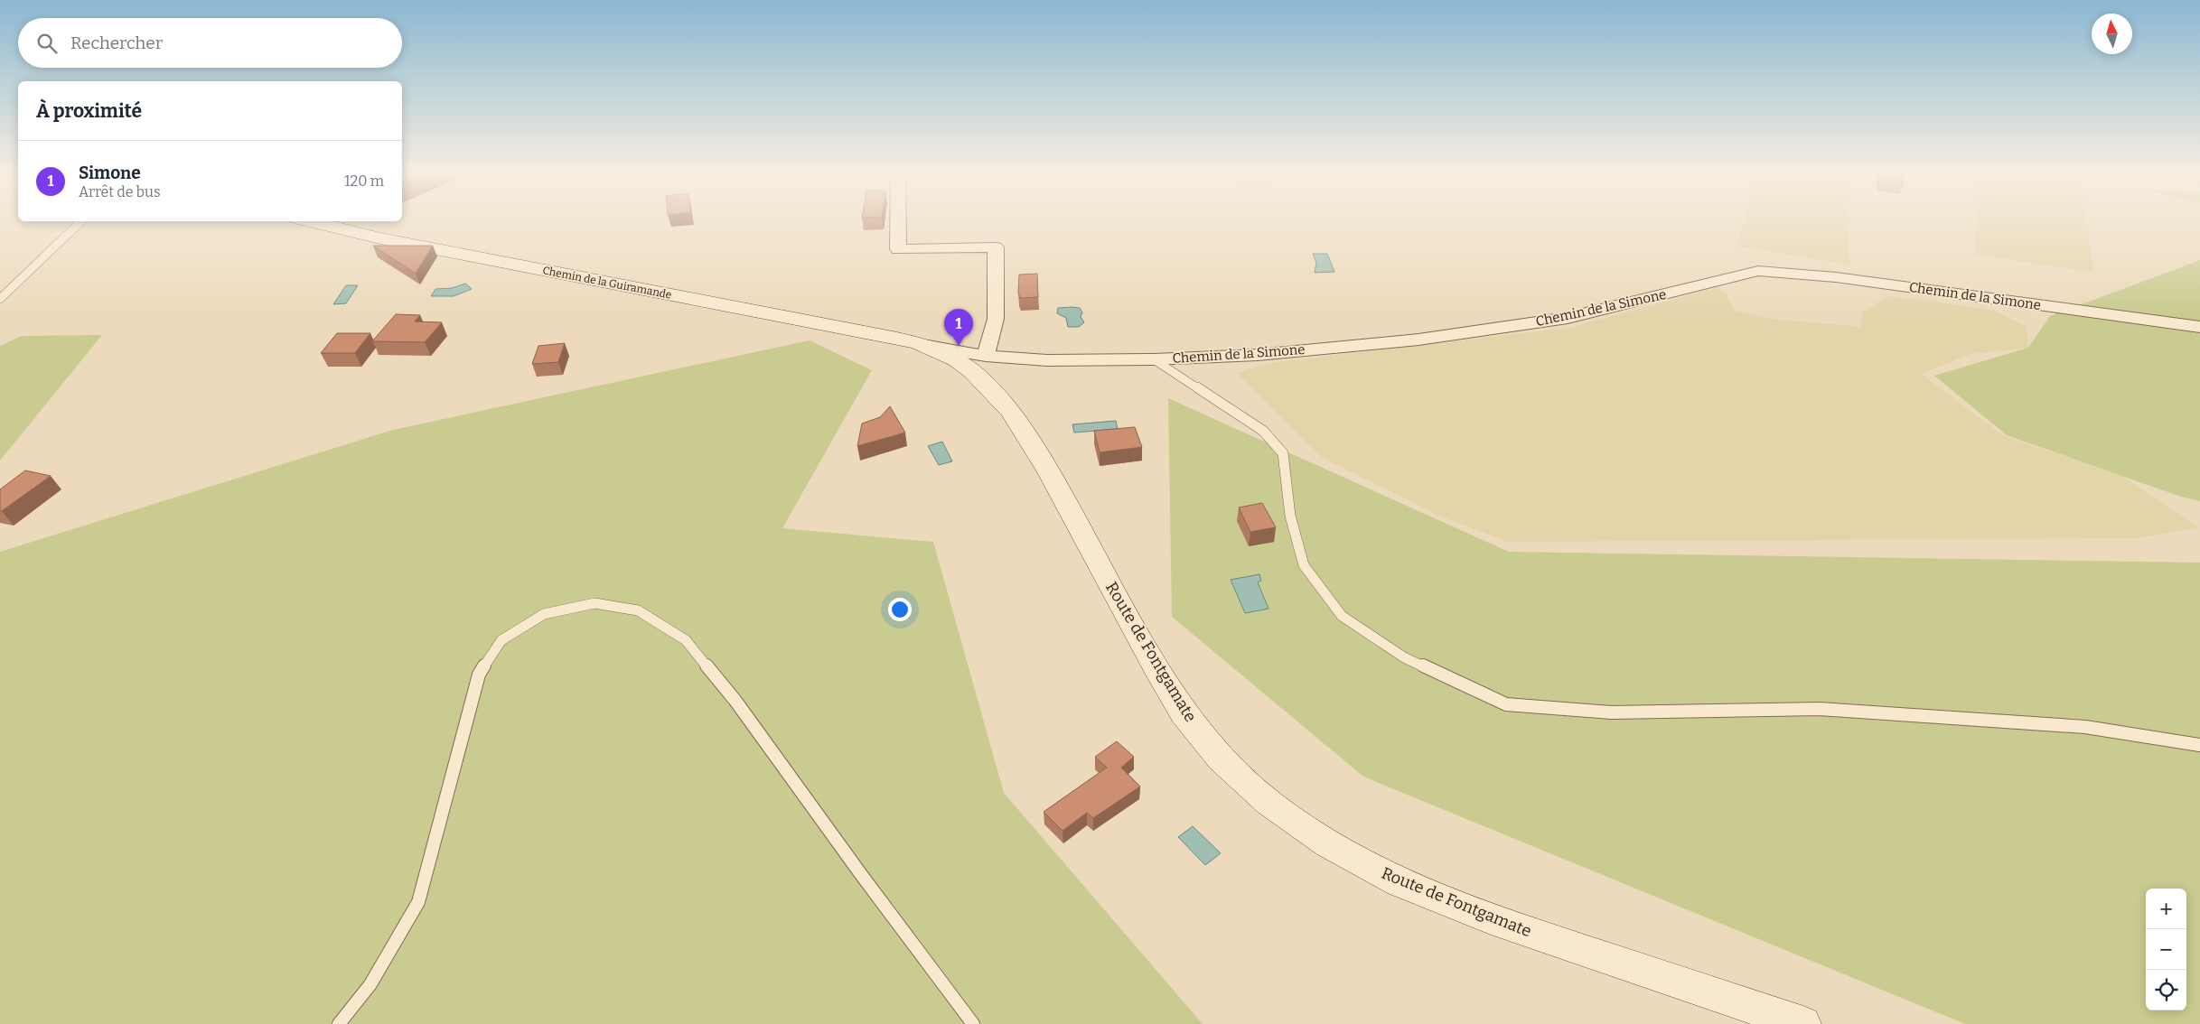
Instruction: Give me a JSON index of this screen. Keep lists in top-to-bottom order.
{
  "streets": {
    "street": ["Chemin de la Guiramande", "Chemin de la Simone", "Route de Fontgamate"]
  },
  "crossings": [
    ["Chemin de la Guiramande", "Chemin de la Simone"],
    ["Chemin de la Guiramande", "Route de Fontgamate"],
    ["Chemin de la Simone", "Route de Fontgamate"]
  ],
  "north": "top",
  "page": {
    "search": "Rechercher",
    "heading": "À proximité",
    "list": [
      {
        "mark": "1",
        "name": "Simone",
        "note": "Arrêt de bus",
        "value": "120 m"
      }
    ],
    "pins": "1",
    "map_buttons": ["+", "−"]
  }
}
